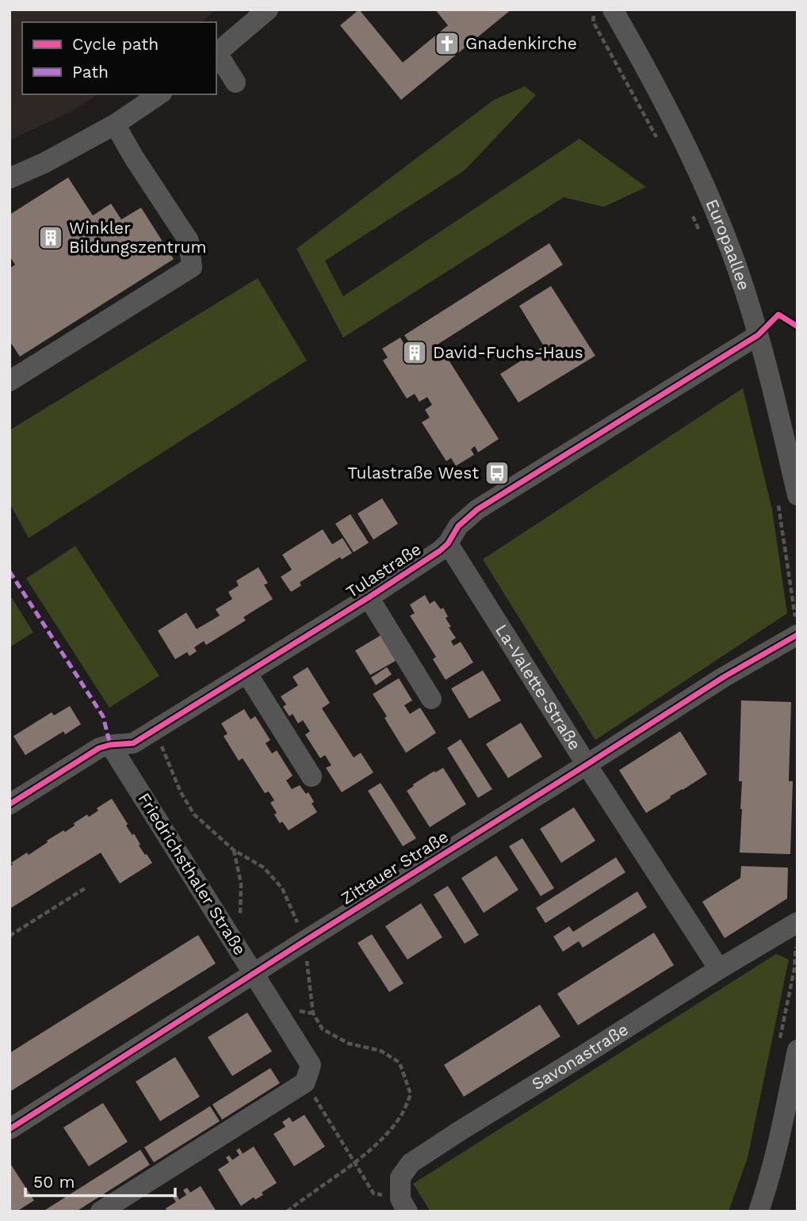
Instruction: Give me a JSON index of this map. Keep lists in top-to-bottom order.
{
  "streets": {
    "street": [
      "Europaallee",
      "Tulastraße",
      "La-Valette-Straße",
      "Zittauer Straße",
      "Friedrichsthaler Straße",
      "Savonastraße"
    ]
  },
  "crossings": [
    ["Europaallee", "Tulastraße"],
    ["Tulastraße", "La-Valette-Straße"],
    ["Tulastraße", "Friedrichsthaler Straße"],
    ["La-Valette-Straße", "Zittauer Straße"],
    ["La-Valette-Straße", "Savonastraße"],
    ["Zittauer Straße", "Friedrichsthaler Straße"]
  ],
  "places": {
    "church": ["Gnadenkirche"],
    "building": ["Winkler Bildungszentrum", "David-Fuchs-Haus"],
    "bus stop": ["Tulastraße West"]
  },
  "legend": ["Cycle path", "Path"],
  "scale_bar": "50 m"
}
